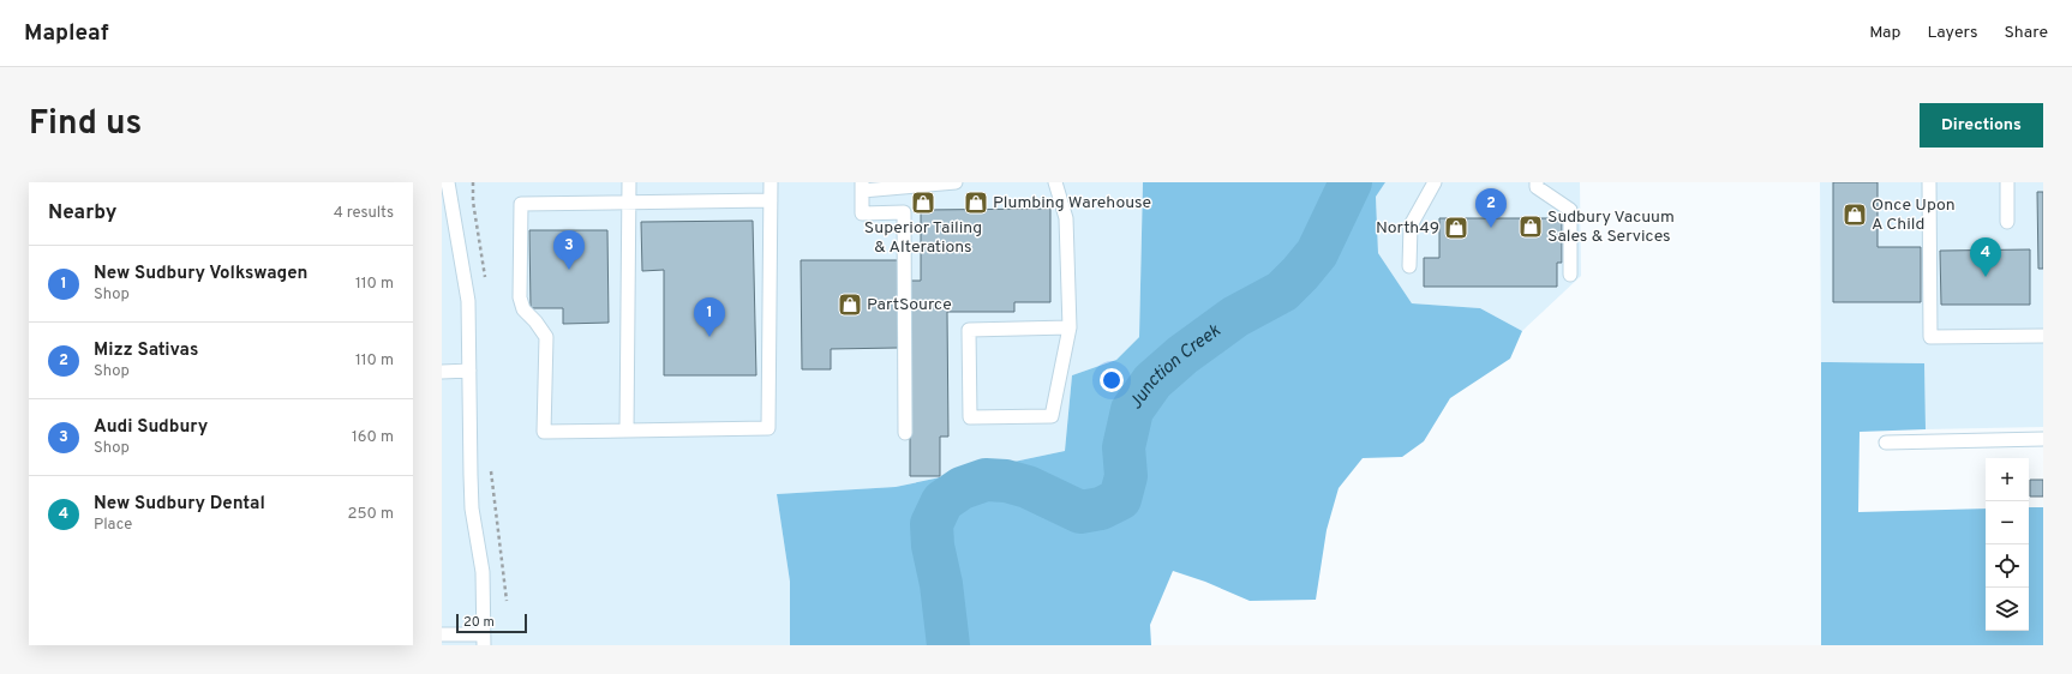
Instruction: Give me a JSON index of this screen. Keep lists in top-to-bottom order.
{
  "water": ["Junction Creek"],
  "places": {
    "shop": [
      "Superior Tailing & Alterations",
      "Plumbing Warehouse",
      "Once Upon A Child",
      "Sudbury Vacuum Sales & Services",
      "North49",
      "PartSource"
    ]
  },
  "scale_bar": "20 m",
  "page": {
    "header": "Mapleaf",
    "nav": ["Map", "Layers", "Share"],
    "title": "Find us",
    "buttons": "Directions",
    "heading": ["Nearby", "4 results"],
    "pins": [
      "2",
      "3",
      "4",
      "1"
    ],
    "list": [
      {
        "mark": "1",
        "name": "New Sudbury Volkswagen",
        "note": "Shop",
        "value": "110 m"
      },
      {
        "mark": "2",
        "name": "Mizz Sativas",
        "note": "Shop",
        "value": "110 m"
      },
      {
        "mark": "3",
        "name": "Audi Sudbury",
        "note": "Shop",
        "value": "160 m"
      },
      {
        "mark": "4",
        "name": "New Sudbury Dental",
        "note": "Place",
        "value": "250 m"
      }
    ],
    "map_buttons": ["+", "−"],
    "scale": "20 m"
  }
}
